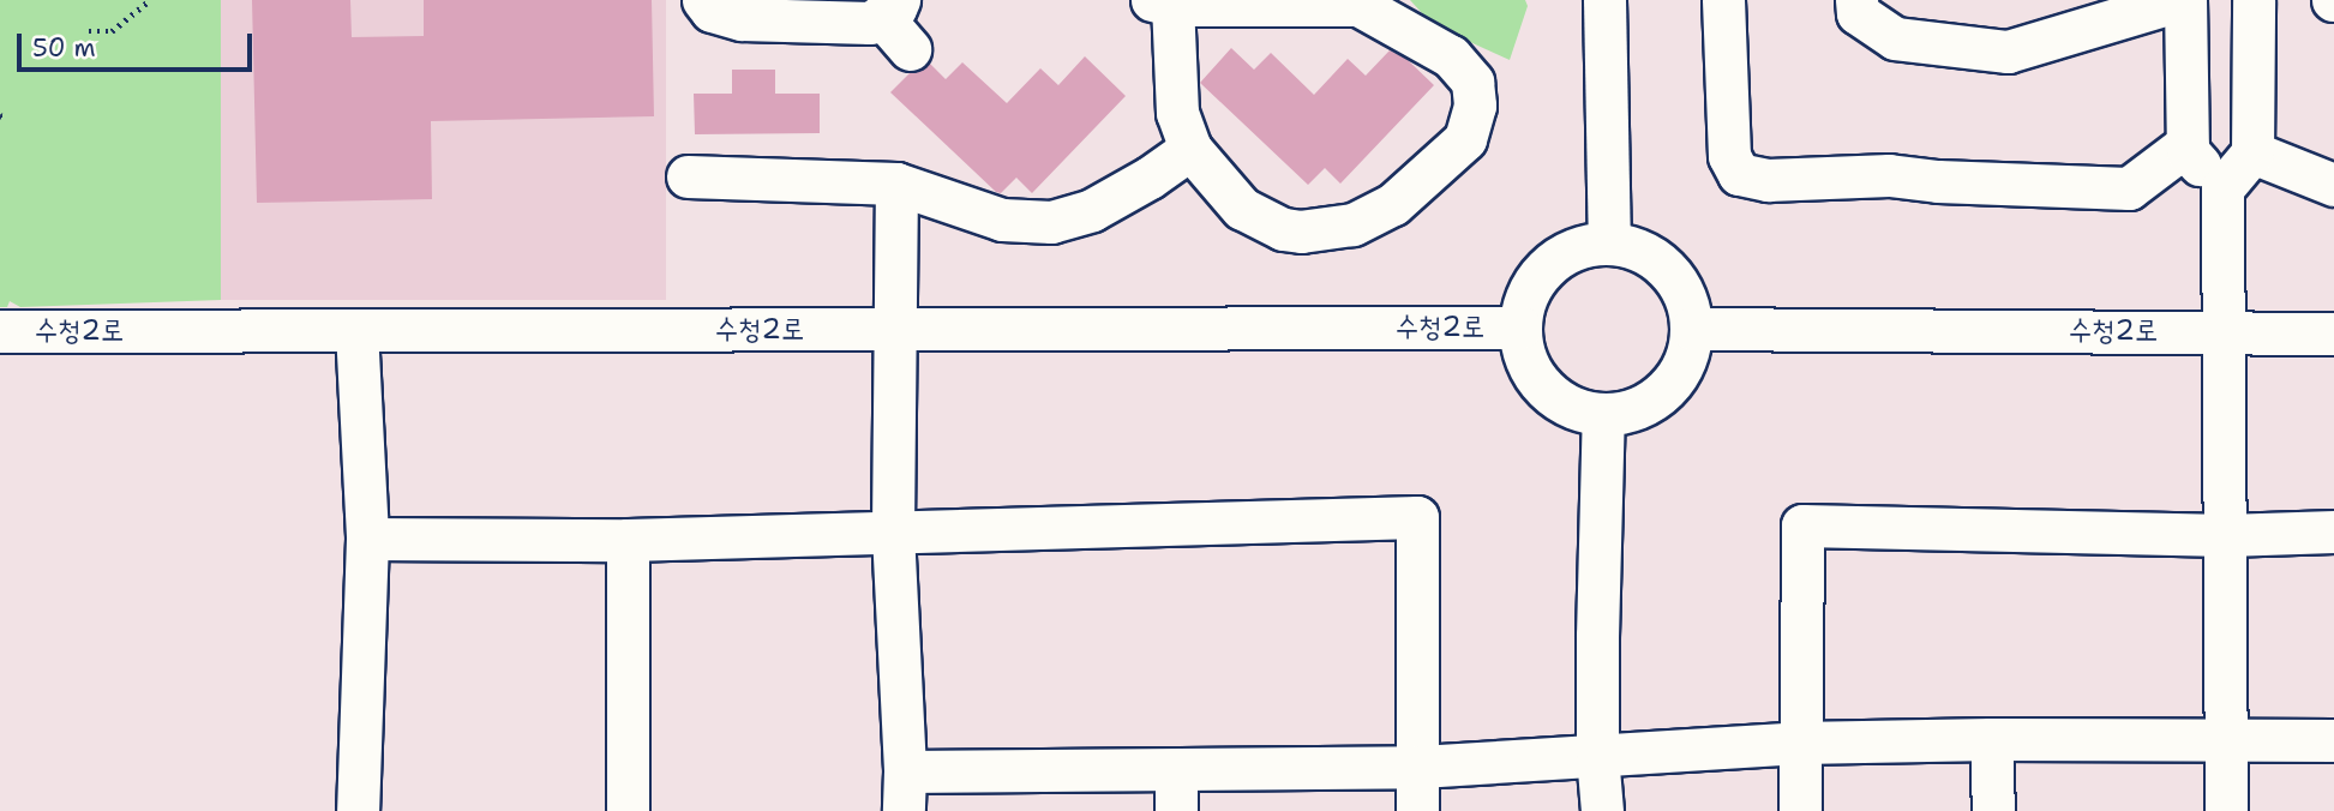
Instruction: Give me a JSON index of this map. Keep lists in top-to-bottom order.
{
  "streets": {
    "street": ["수청2로"]
  },
  "scale_bar": "50 m"
}
